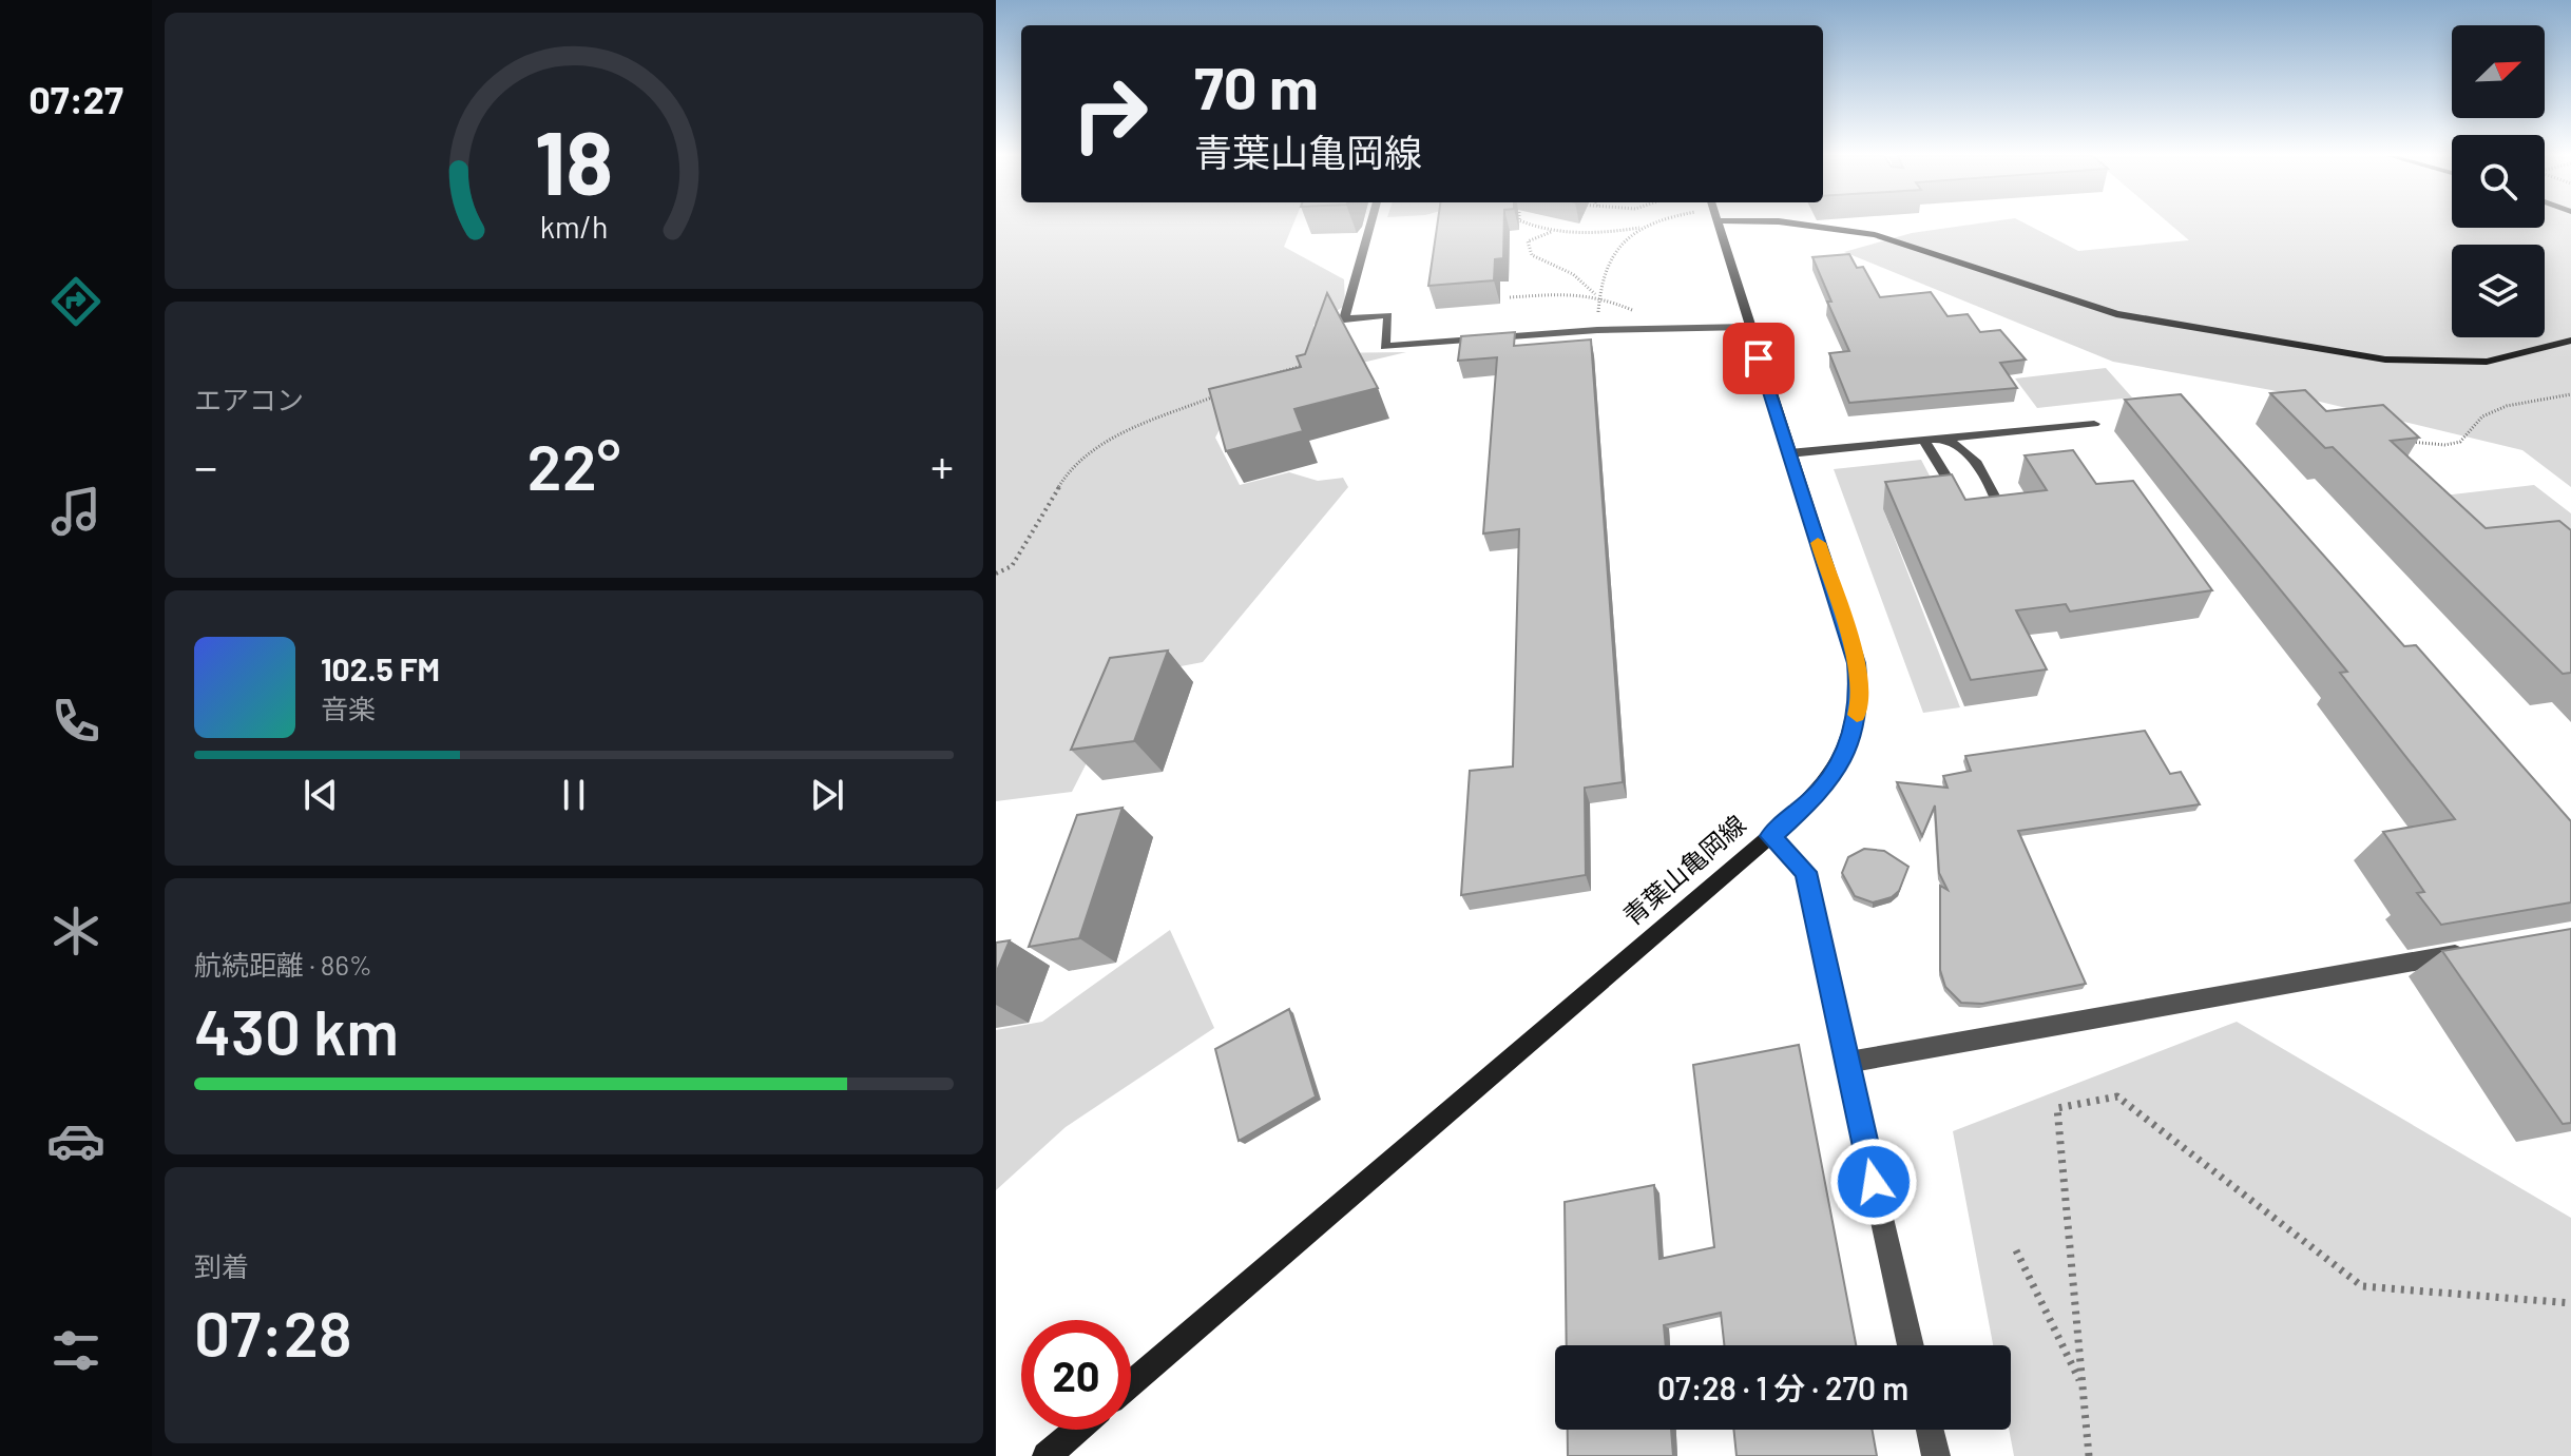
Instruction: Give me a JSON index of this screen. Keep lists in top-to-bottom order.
{
  "streets": {
    "street": ["青葉山亀岡線"]
  },
  "north": "top right",
  "page": {
    "tabs": "07:27",
    "turn": ["70 m", "青葉山亀岡線"],
    "tile": [
      "エアコン",
      ["航続距離 · 86%", "430 km"],
      ["到着", "07:28"]
    ],
    "heat": ["−", "22°", "+"],
    "song": ["102.5 FM", "音楽"],
    "limit": "20",
    "trip": "07:28 · 1 分 · 270 m",
    "gauge": ["18", "km/h"]
  }
}
